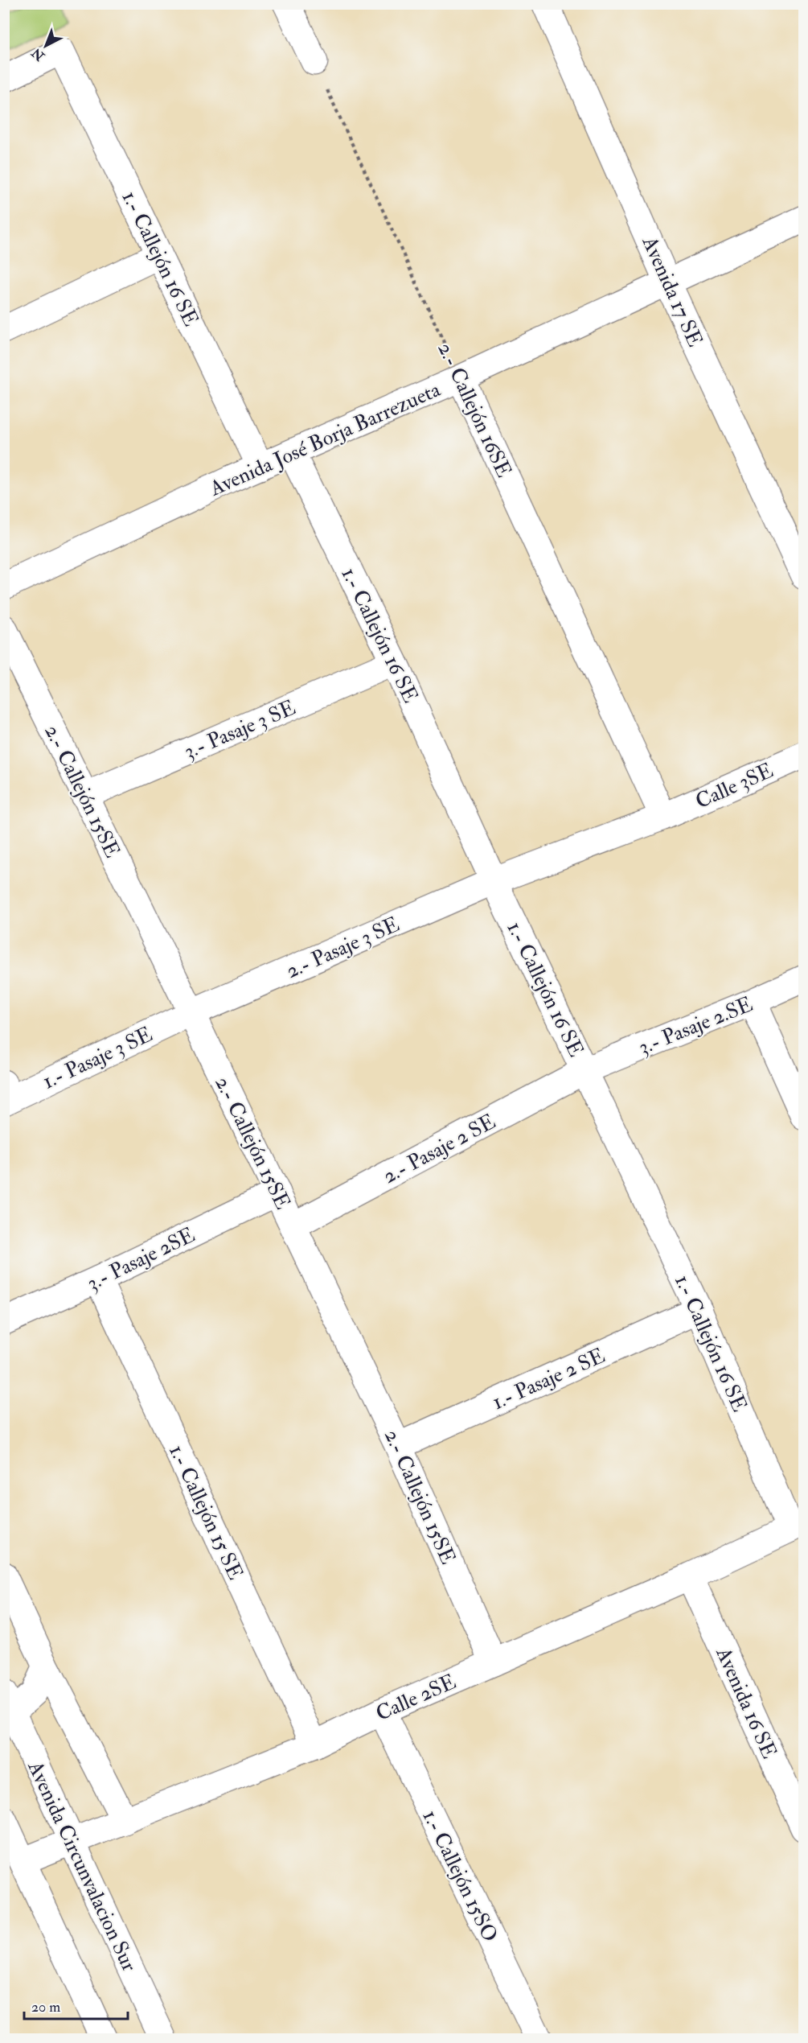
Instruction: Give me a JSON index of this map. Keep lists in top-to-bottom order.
{
  "streets": {
    "street": [
      "1.- Callejón 16 SE",
      "Avenida 17 SE",
      "2.- Callejón 16SE",
      "Avenida José Borja Barrezueta",
      "3.- Pasaje 3 SE",
      "Calle 3SE",
      "2.- Callejón 15SE",
      "2.- Pasaje 3 SE",
      "3.- Pasaje 2.SE",
      "1.- Pasaje 3 SE",
      "2.- Pasaje 2 SE",
      "3.- Pasaje 2SE",
      "1.- Pasaje 2 SE",
      "1.- Callejón 15 SE",
      "Calle 2SE",
      "Avenida 16 SE",
      "Avenida Circunvalacion Sur",
      "1.- Callejón 15SO"
    ]
  },
  "crossings": [
    ["1.- Callejón 16 SE", "Avenida José Borja Barrezueta"],
    ["1.- Callejón 16 SE", "3.- Pasaje 3 SE"],
    ["1.- Callejón 16 SE", "Calle 3SE"],
    ["1.- Callejón 16 SE", "2.- Pasaje 3 SE"],
    ["1.- Callejón 16 SE", "3.- Pasaje 2.SE"],
    ["1.- Callejón 16 SE", "2.- Pasaje 2 SE"],
    ["1.- Callejón 16 SE", "1.- Pasaje 2 SE"],
    ["1.- Callejón 16 SE", "Calle 2SE"],
    ["Avenida 17 SE", "Avenida José Borja Barrezueta"],
    ["2.- Callejón 16SE", "Avenida José Borja Barrezueta"],
    ["2.- Callejón 16SE", "Calle 3SE"],
    ["3.- Pasaje 3 SE", "2.- Callejón 15SE"],
    ["Calle 3SE", "2.- Pasaje 3 SE"],
    ["2.- Callejón 15SE", "2.- Pasaje 3 SE"],
    ["2.- Callejón 15SE", "1.- Pasaje 3 SE"],
    ["2.- Callejón 15SE", "2.- Pasaje 2 SE"],
    ["2.- Callejón 15SE", "3.- Pasaje 2SE"],
    ["2.- Callejón 15SE", "1.- Pasaje 2 SE"],
    ["2.- Callejón 15SE", "Calle 2SE"],
    ["2.- Pasaje 3 SE", "1.- Pasaje 3 SE"],
    ["3.- Pasaje 2.SE", "2.- Pasaje 2 SE"],
    ["3.- Pasaje 2SE", "1.- Callejón 15 SE"],
    ["1.- Callejón 15 SE", "Calle 2SE"],
    ["Calle 2SE", "Avenida 16 SE"],
    ["Calle 2SE", "Avenida Circunvalacion Sur"],
    ["Calle 2SE", "1.- Callejón 15SO"]
  ],
  "scale_bar": "20 m",
  "north": "bottom left"
}
